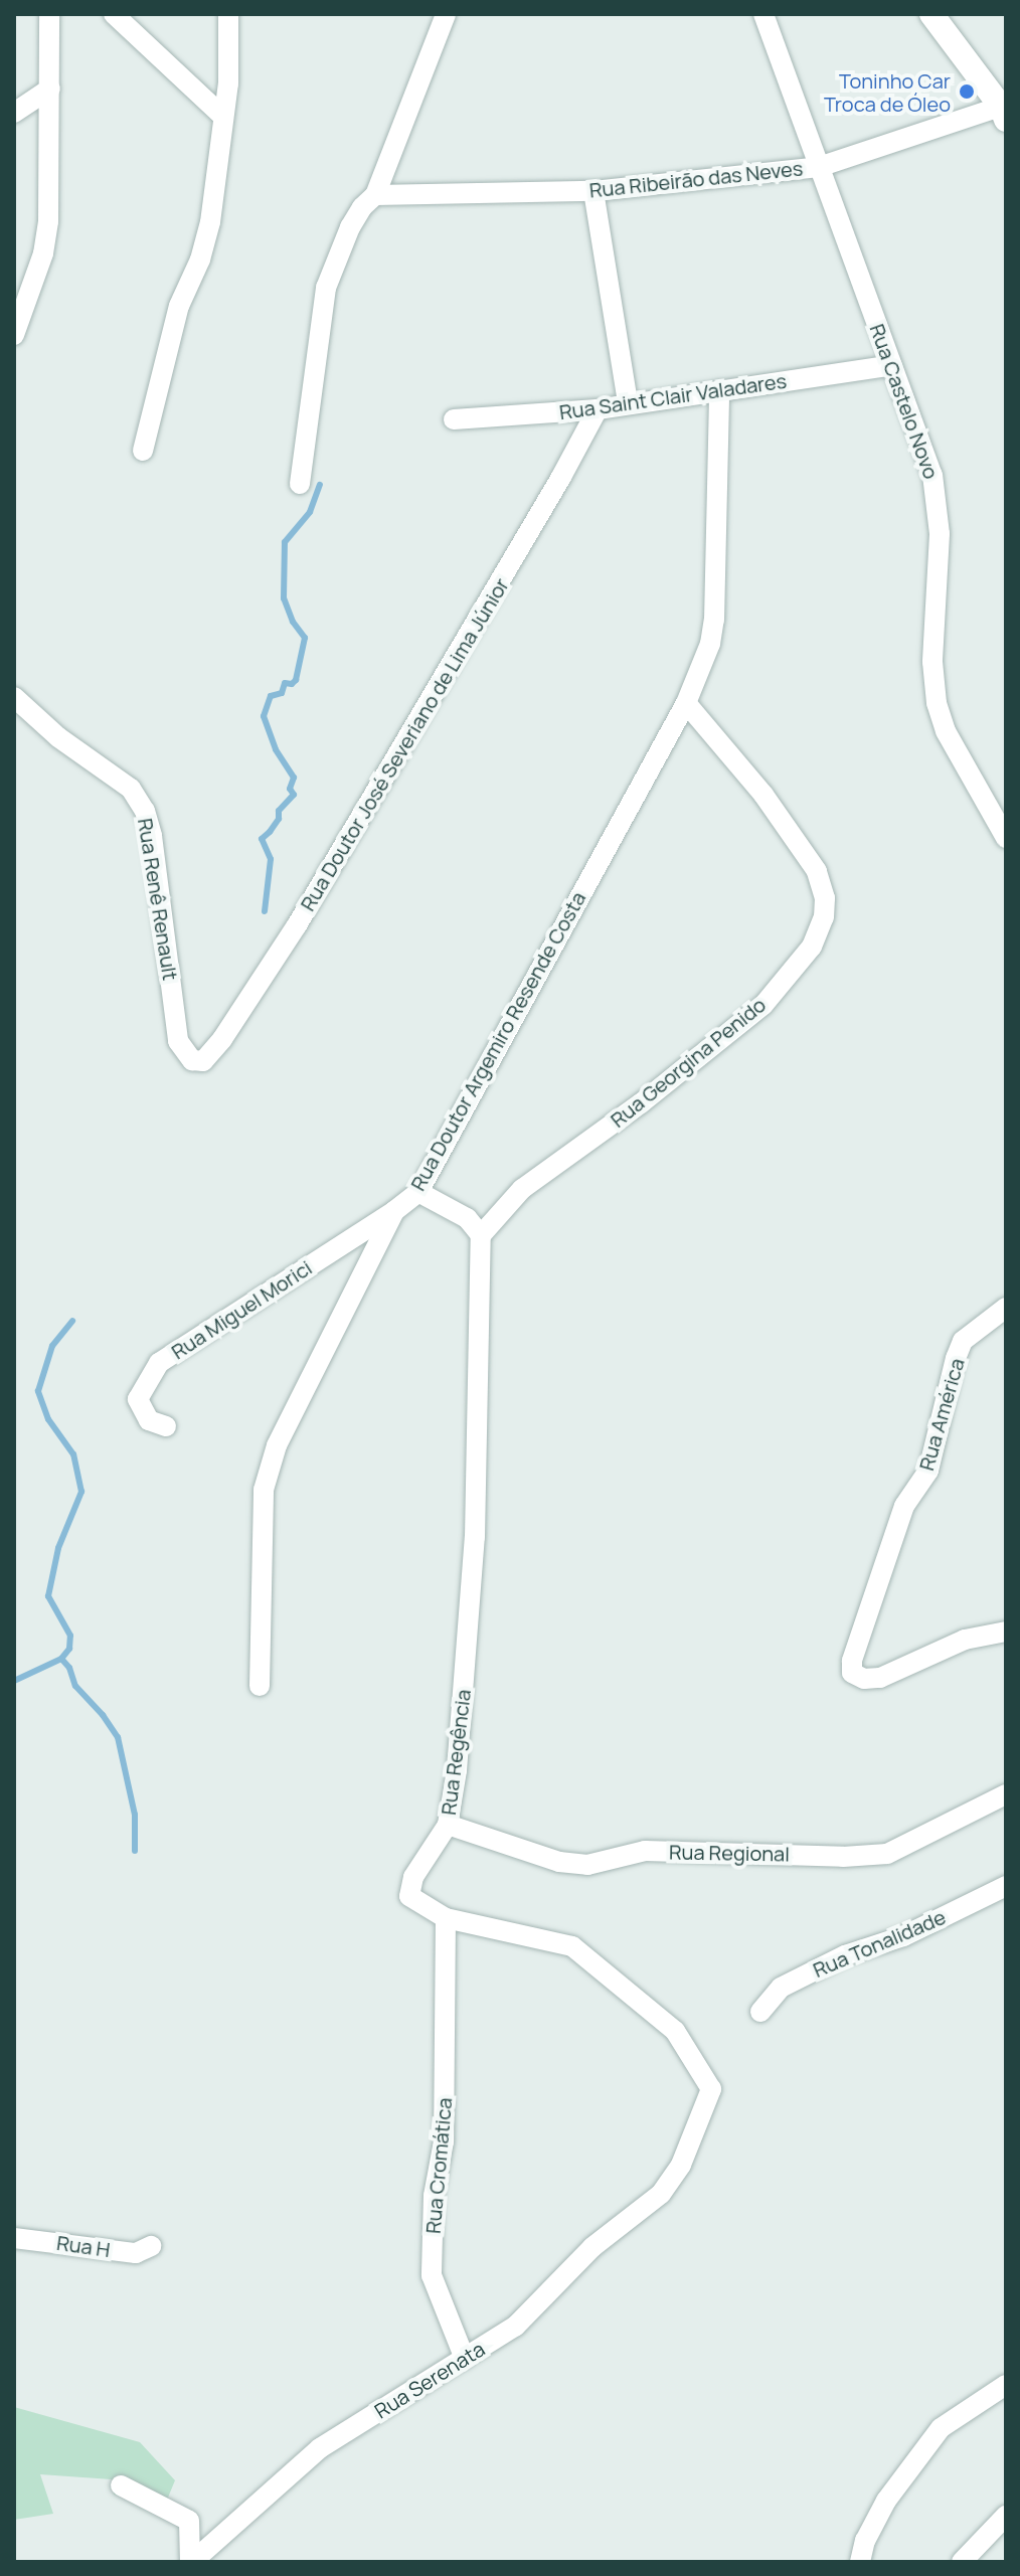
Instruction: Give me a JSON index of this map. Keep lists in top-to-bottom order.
{
  "streets": {
    "street": [
      "Rua Ribeirão das Neves",
      "Rua Saint Clair Valadares",
      "Rua Castelo Novo",
      "Rua Doutor José Severiano de Lima Júnior",
      "Rua Renê Renault",
      "Rua Doutor Argemiro Resende Costa",
      "Rua Georgina Penido",
      "Rua Miguel Morici",
      "Rua América",
      "Rua Regência",
      "Rua Regional",
      "Rua Tonalidade",
      "Rua Cromática",
      "Rua H",
      "Rua Serenata"
    ]
  },
  "crossings": [
    ["Rua Ribeirão das Neves", "Rua Castelo Novo"],
    ["Rua Saint Clair Valadares", "Rua Castelo Novo"],
    ["Rua Saint Clair Valadares", "Rua Doutor José Severiano de Lima Júnior"],
    ["Rua Saint Clair Valadares", "Rua Doutor Argemiro Resende Costa"],
    ["Rua Doutor José Severiano de Lima Júnior", "Rua Renê Renault"],
    ["Rua Doutor Argemiro Resende Costa", "Rua Georgina Penido"],
    ["Rua Doutor Argemiro Resende Costa", "Rua Miguel Morici"],
    ["Rua Georgina Penido", "Rua Regência"],
    ["Rua Regência", "Rua Regional"],
    ["Rua Regência", "Rua Cromática"],
    ["Rua Regência", "Rua Serenata"],
    ["Rua Cromática", "Rua Serenata"]
  ],
  "places": ["Toninho Car Troca de Óleo"]
}
